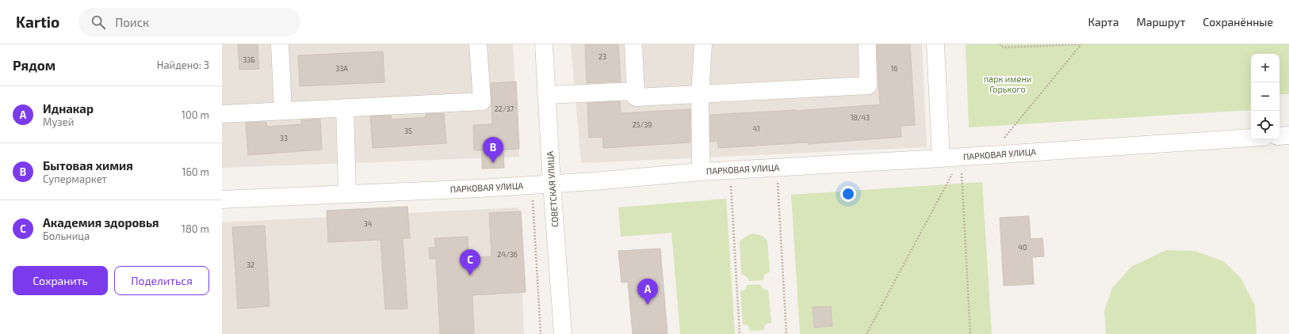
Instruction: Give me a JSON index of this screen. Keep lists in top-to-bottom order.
{
  "streets": {
    "street": ["ПАРКОВАЯ УЛИЦА", "СОВЕТСКАЯ УЛИЦА"]
  },
  "crossings": [
    ["ПАРКОВАЯ УЛИЦА", "СОВЕТСКАЯ УЛИЦА"]
  ],
  "parks": ["парк имени Горького"],
  "house_numbers": [
    "23",
    "33Б",
    "33А",
    "16",
    "22/37",
    "18/43",
    "25/39",
    "41",
    "35",
    "33",
    "34",
    "40",
    "24/36",
    "32"
  ],
  "page": {
    "header": "Kartio",
    "search": "Поиск",
    "nav": ["Карта", "Маршрут", "Сохранённые"],
    "heading": ["Рядом", "Найдено: 3"],
    "map_buttons": ["+", "−"],
    "list": [
      {
        "mark": "A",
        "name": "Иднакар",
        "note": "Музей",
        "value": "100 m"
      },
      {
        "mark": "B",
        "name": "Бытовая химия",
        "note": "Супермаркет",
        "value": "160 m"
      },
      {
        "mark": "C",
        "name": "Академия здоровья",
        "note": "Больница",
        "value": "180 m"
      }
    ],
    "pins": ["B", "C", "A"],
    "buttons": ["Сохранить", "Поделиться"]
  }
}
